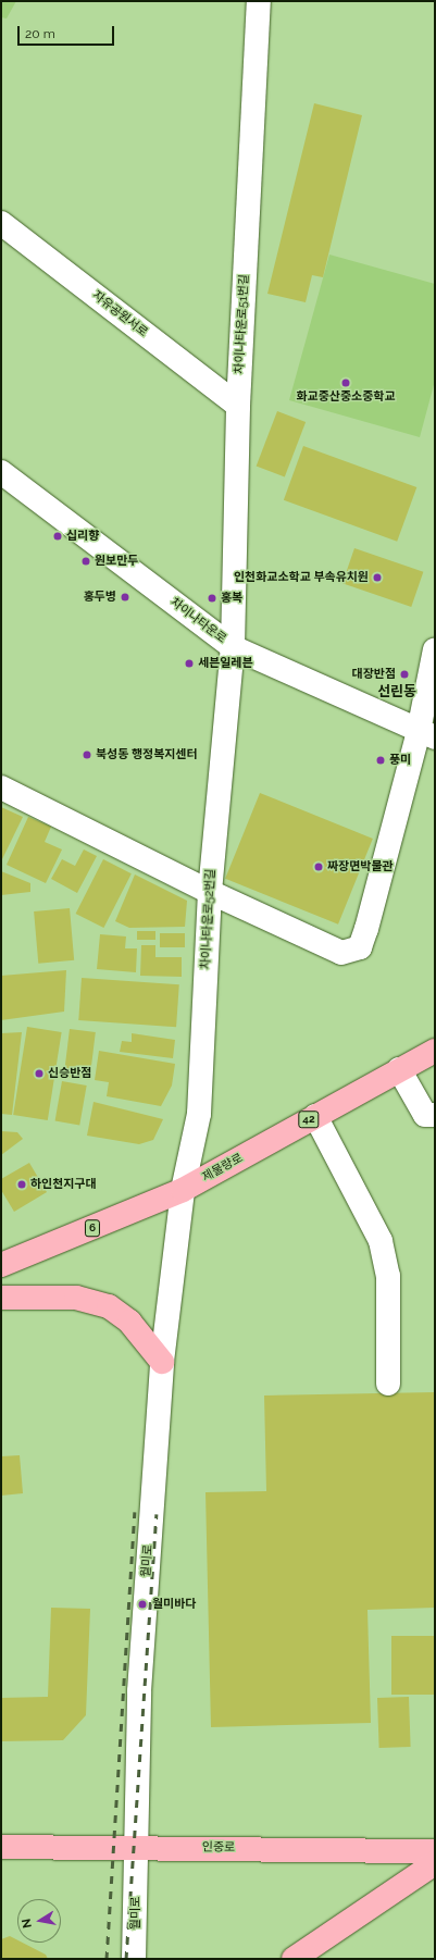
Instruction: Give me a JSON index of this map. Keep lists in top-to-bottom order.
{
  "streets": {
    "main road": [
      "42",
      "제물량로",
      "6",
      "인중로"
    ],
    "street": [
      "자유공원서로",
      "차이나타운로51번길",
      "차이나타운로",
      "차이나타운로52번길",
      "월미로"
    ]
  },
  "crossings": [
    ["자유공원서로", "차이나타운로51번길"],
    ["차이나타운로51번길", "차이나타운로"],
    ["차이나타운로51번길", "차이나타운로52번길"],
    ["차이나타운로", "차이나타운로52번길"],
    ["차이나타운로52번길", "제물량로"],
    ["차이나타운로52번길", "월미로"],
    ["제물량로", "월미로"],
    ["월미로", "인중로"]
  ],
  "districts": ["선린동"],
  "places": [
    "화교중산중소중학교",
    "십리향",
    "원보만두",
    "인천화교소학교 부속유치원",
    "홍두병",
    "홍복",
    "세븐일레븐",
    "대장반점",
    "북성동 행정복지센터",
    "풍미",
    "짜장면박물관",
    "신승반점",
    "하인천지구대",
    "월미바다"
  ],
  "scale_bar": "20 m",
  "north": "left"
}
